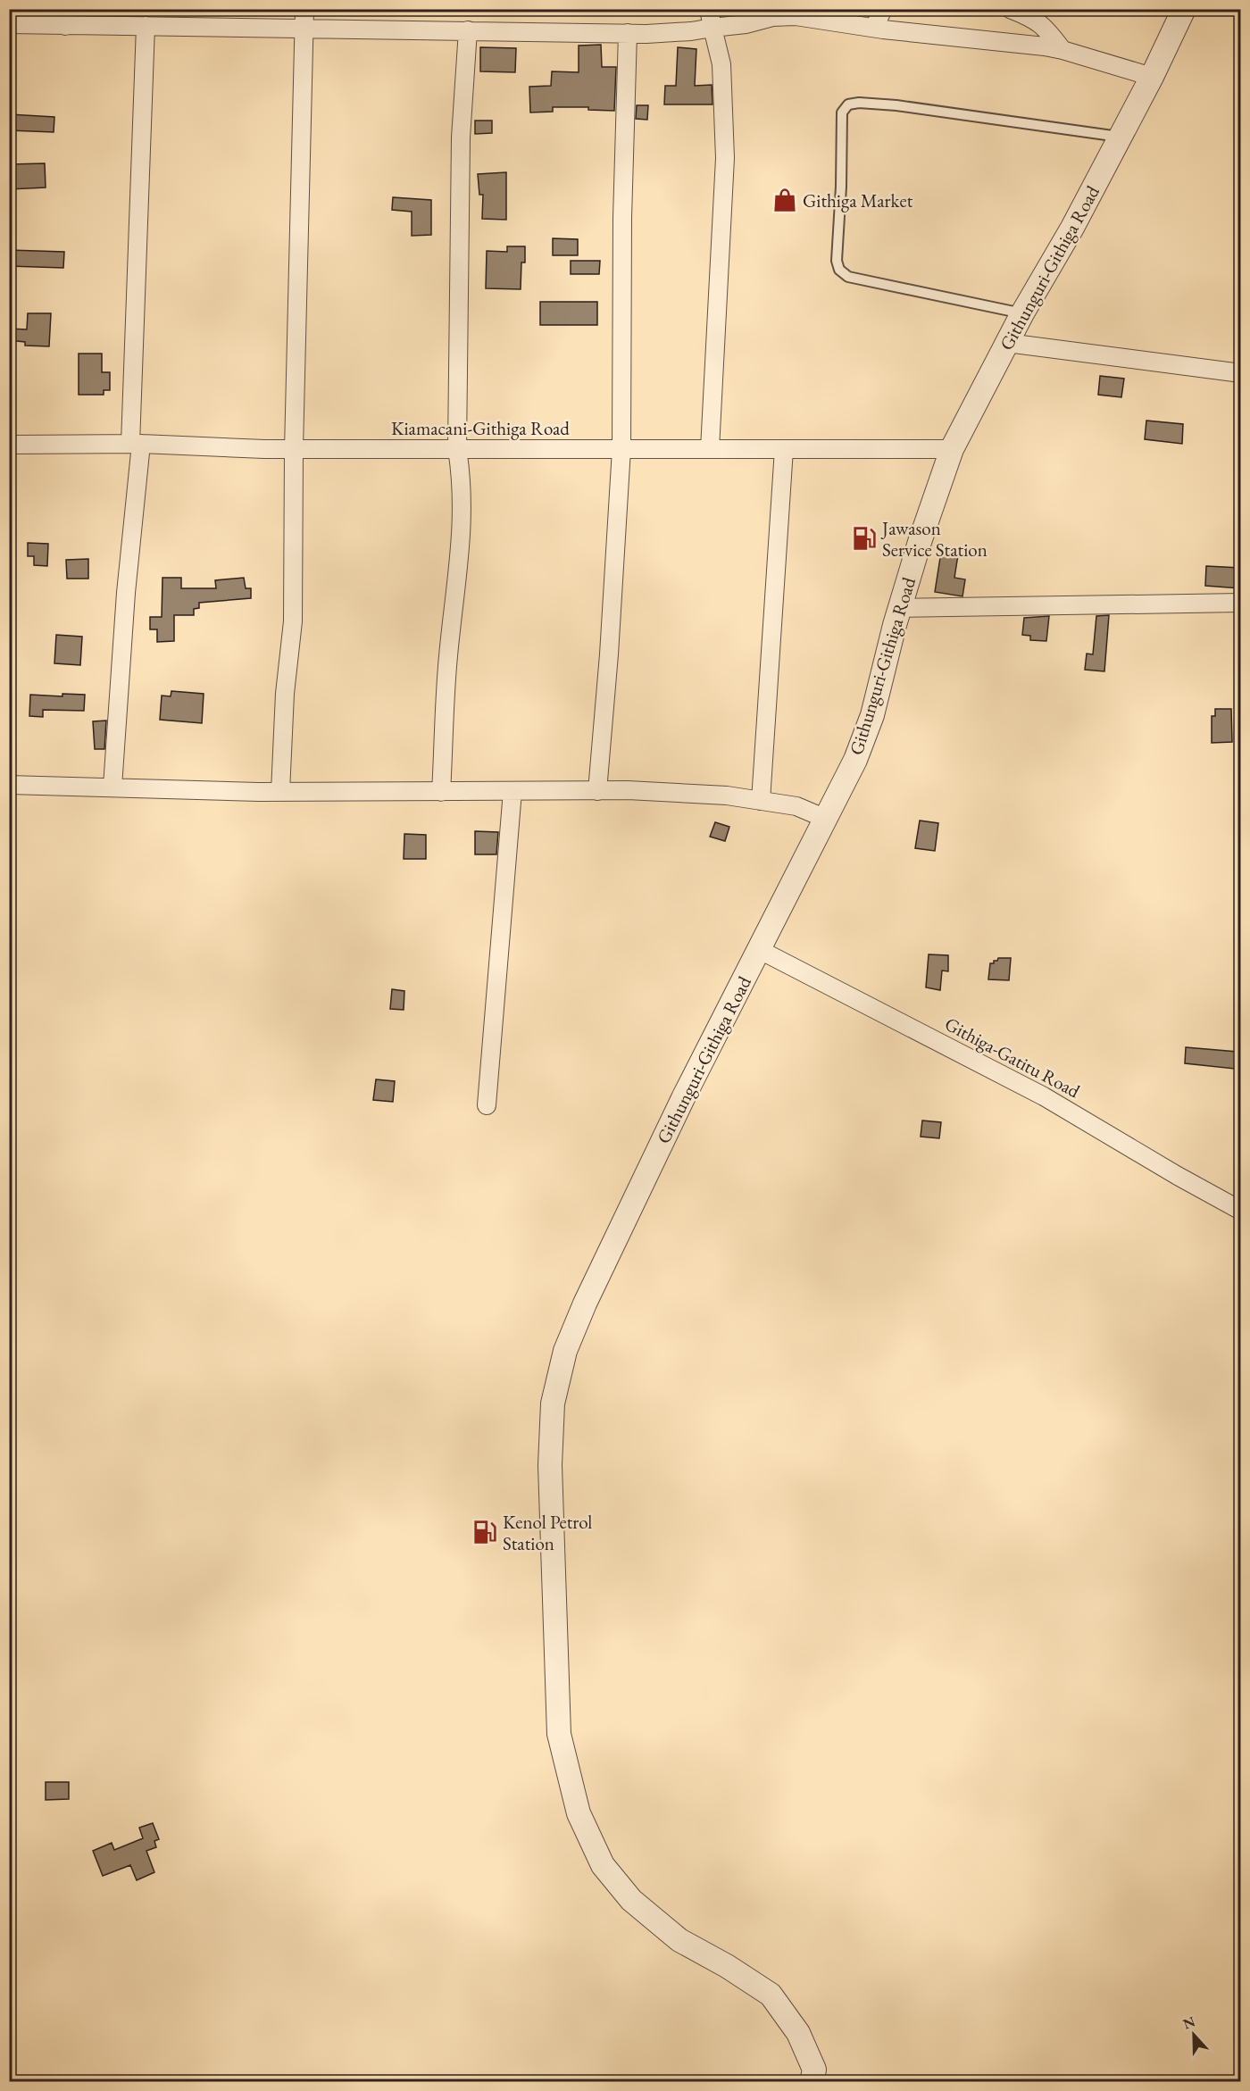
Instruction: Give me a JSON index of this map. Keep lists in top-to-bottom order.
{
  "streets": {
    "street": ["Githunguri-Githiga Road", "Kiamacani-Githiga Road", "Githiga-Gatitu Road"]
  },
  "crossings": [
    ["Githunguri-Githiga Road", "Kiamacani-Githiga Road"],
    ["Githunguri-Githiga Road", "Githiga-Gatitu Road"]
  ],
  "places": {
    "shop": ["Githiga Market"],
    "fuel station": ["Jawason Service Station", "Kenol Petrol Station"]
  },
  "north": "top"
}
